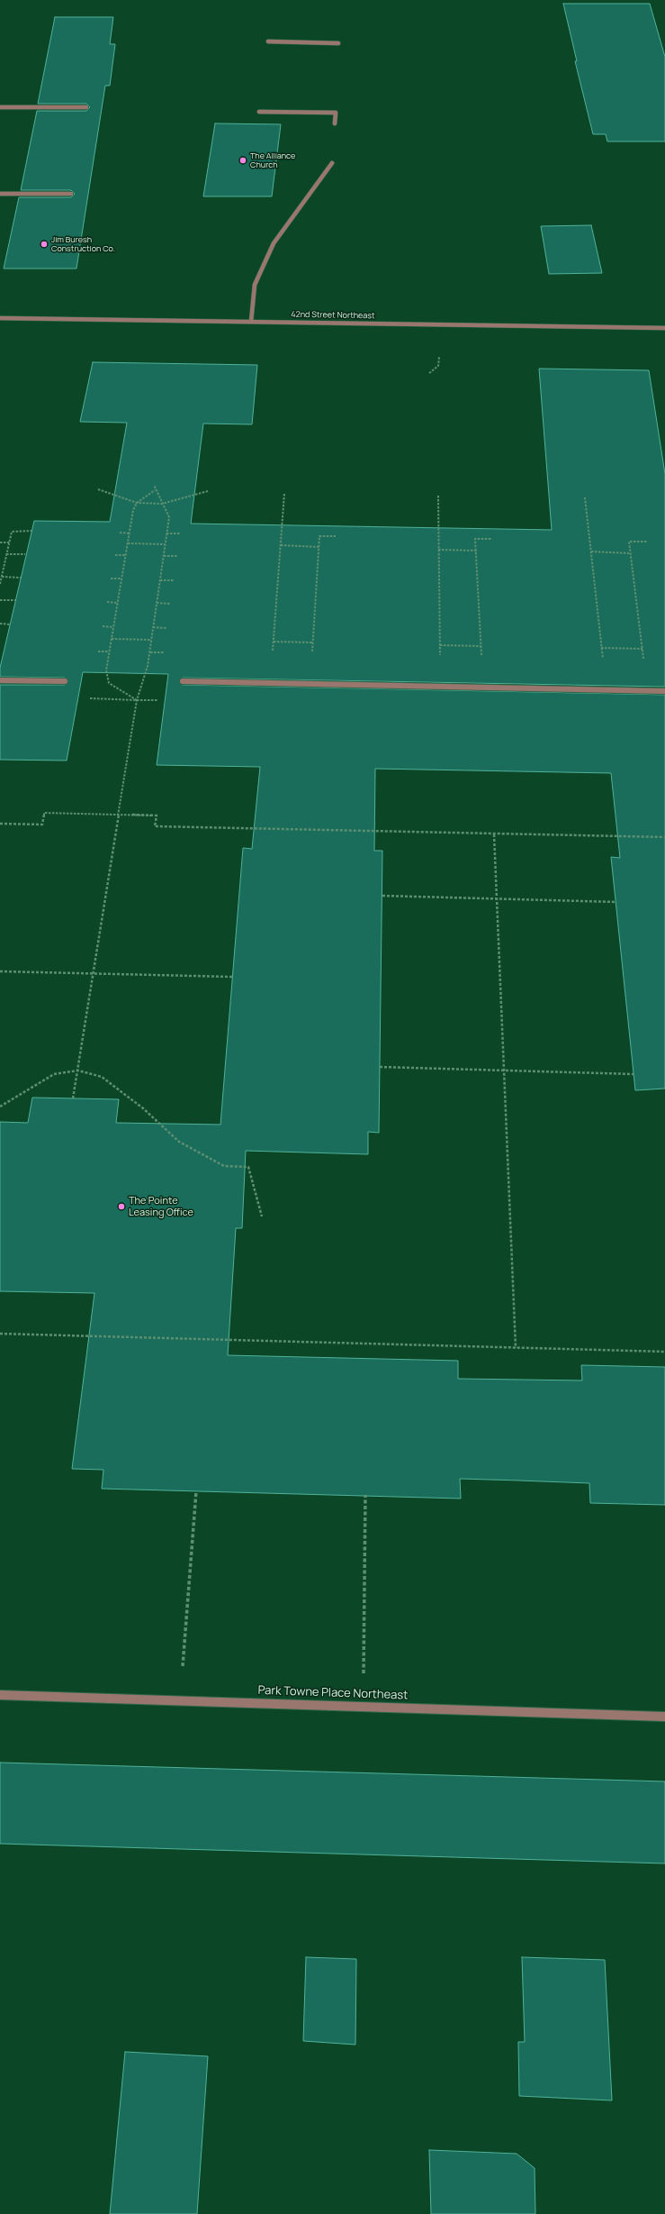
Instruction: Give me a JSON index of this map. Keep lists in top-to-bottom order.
{
  "streets": {
    "street": ["42nd Street Northeast", "Park Towne Place Northeast"]
  },
  "places": ["The Alliance Church", "Jim Buresh Construction Co.", "The Pointe Leasing Office"]
}
